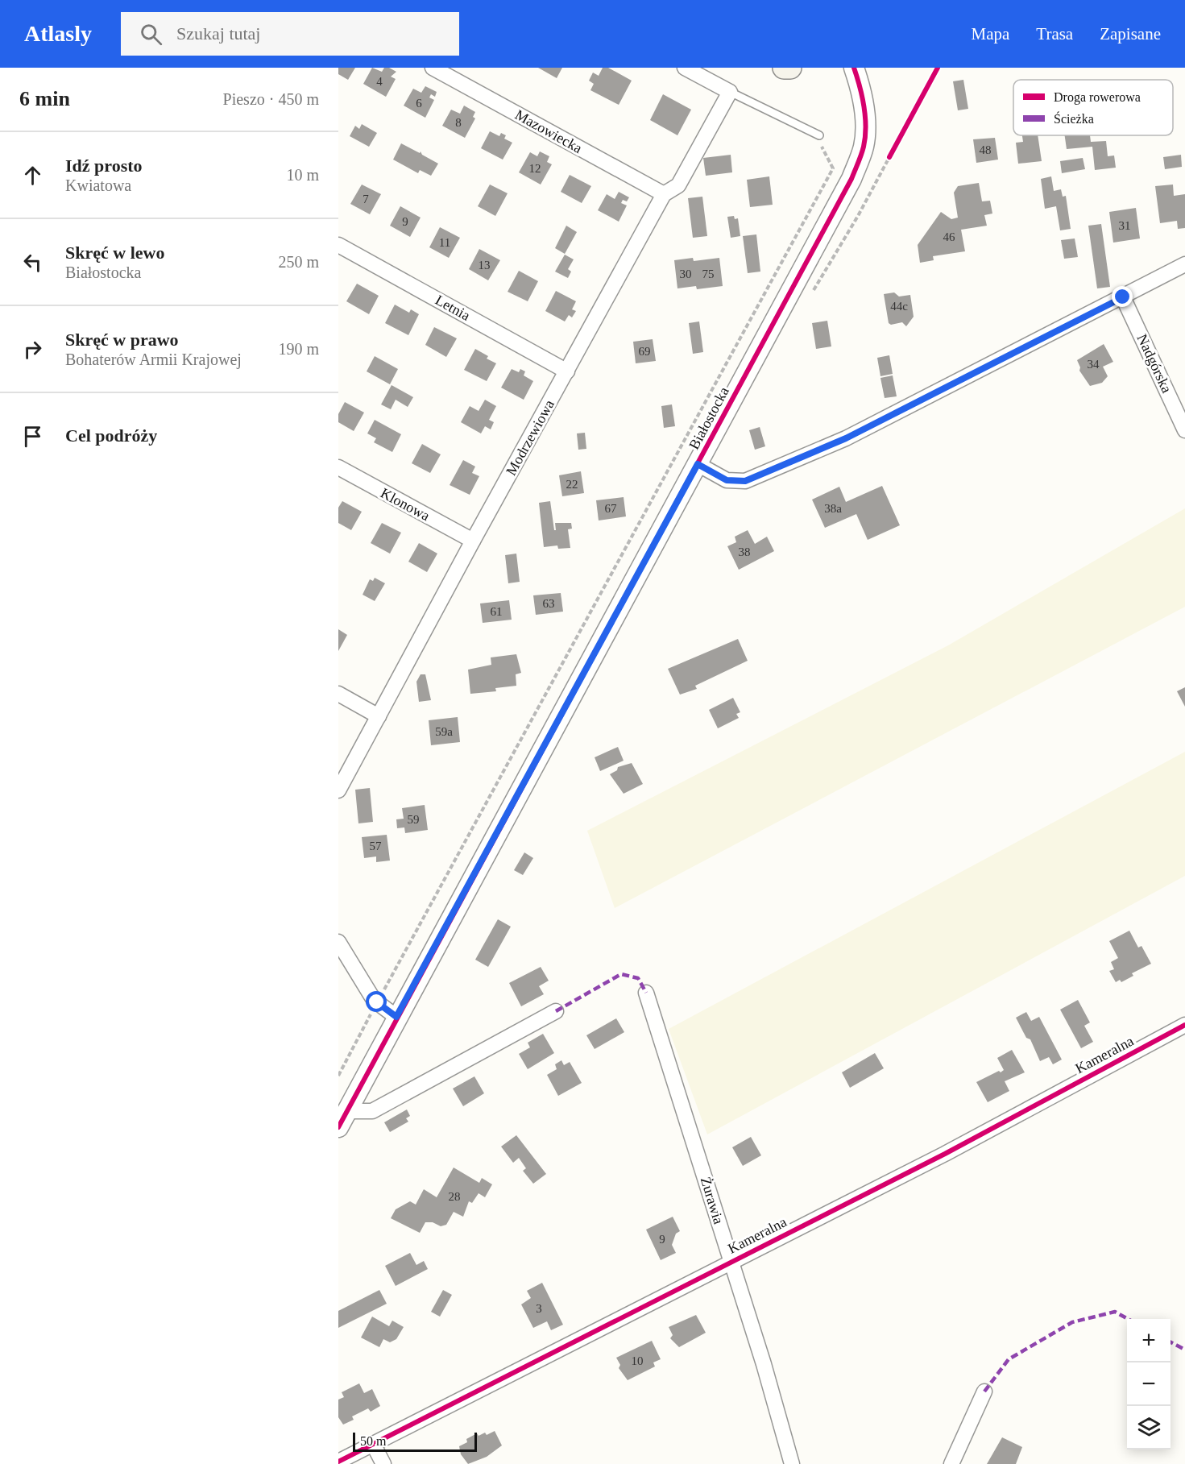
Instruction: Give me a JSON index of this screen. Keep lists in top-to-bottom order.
{
  "streets": {
    "street": [
      "Mazowiecka",
      "Letnia",
      "Nadgórska",
      "Białostocka",
      "Modrzewiowa",
      "Klonowa",
      "Kameralna",
      "Żurawia"
    ]
  },
  "crossings": [
    ["Mazowiecka", "Modrzewiowa"],
    ["Letnia", "Modrzewiowa"],
    ["Modrzewiowa", "Klonowa"],
    ["Kameralna", "Żurawia"]
  ],
  "house_numbers": [
    "4",
    "6",
    "8",
    "48",
    "12",
    "7",
    "9",
    "31",
    "46",
    "11",
    "13",
    "30",
    "75",
    "44c",
    "69",
    "34",
    "22",
    "67",
    "38a",
    "38",
    "63",
    "61",
    "59a",
    "59",
    "57",
    "28",
    "9",
    "3",
    "10"
  ],
  "legend": ["Droga rowerowa", "Ścieżka"],
  "scale_bar": "50 m",
  "page": {
    "header": "Atlasly",
    "search": "Szukaj tutaj",
    "nav": ["Mapa", "Trasa", "Zapisane"],
    "heading": ["6 min", "Pieszo · 450 m"],
    "list": [
      ["Idź prosto", "Kwiatowa", "10 m"],
      ["Skręć w lewo", "Białostocka", "250 m"],
      ["Skręć w prawo", "Bohaterów Armii Krajowej", "190 m"],
      "Cel podróży"
    ],
    "map_buttons": ["+", "−"],
    "scale": "50 m"
  }
}
